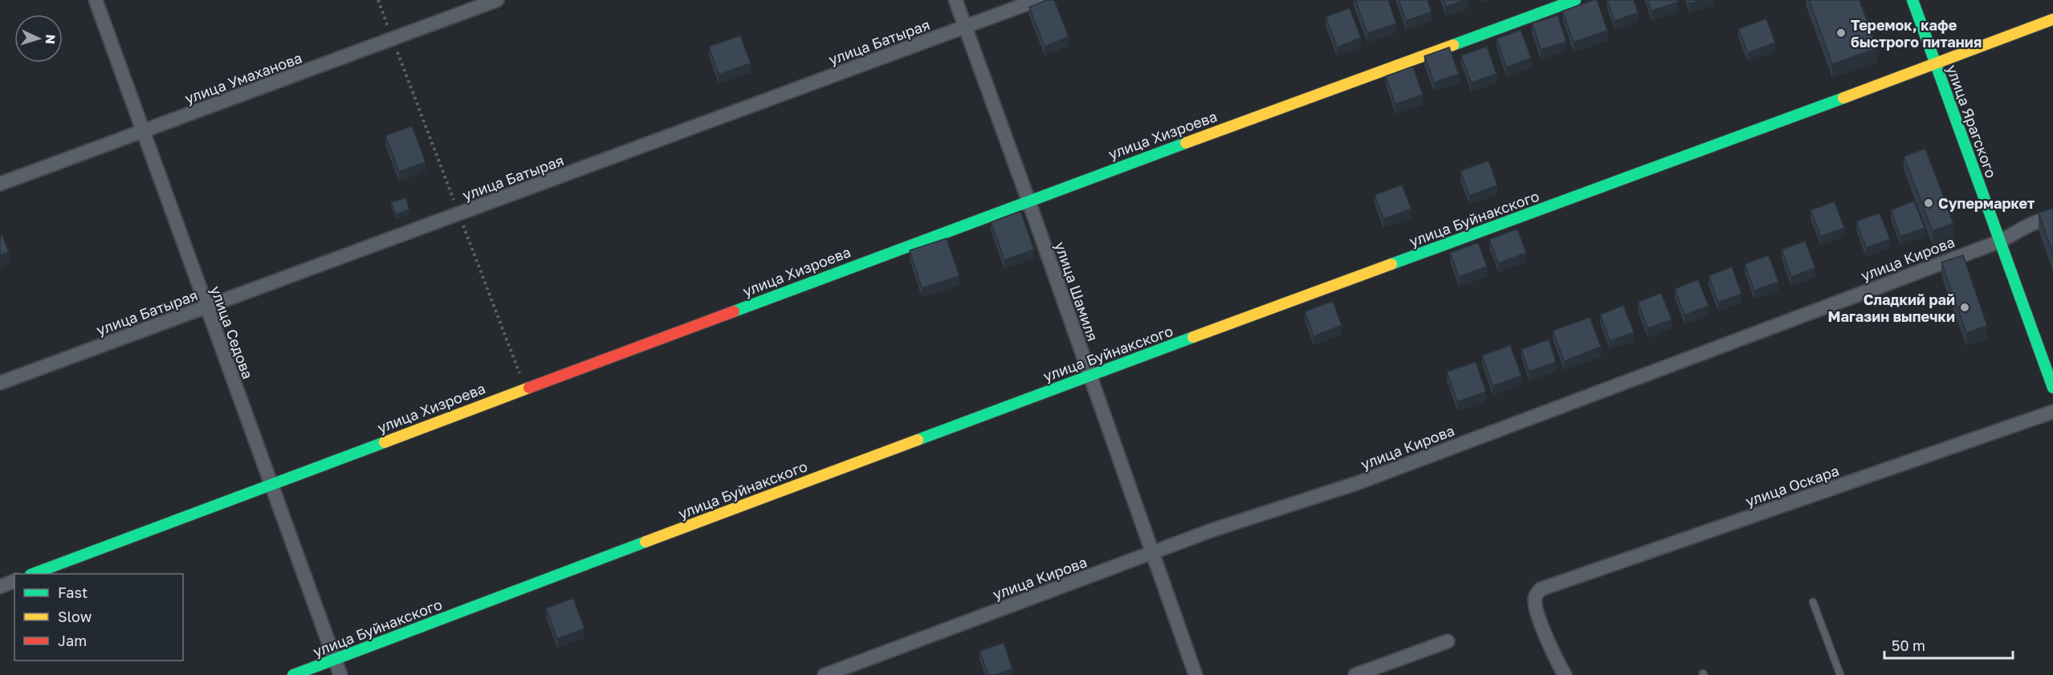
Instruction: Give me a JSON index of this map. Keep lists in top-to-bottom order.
{
  "streets": {
    "street": [
      "улица Батырая",
      "улица Умаханова",
      "улица Ярагского",
      "улица Хизроева",
      "улица Буйнакского",
      "улица Кирова",
      "улица Шамиля",
      "улица Седова",
      "улица Оскара"
    ]
  },
  "crossings": [
    ["улица Батырая", "улица Шамиля"],
    ["улица Батырая", "улица Седова"],
    ["улица Умаханова", "улица Седова"],
    ["улица Ярагского", "улица Буйнакского"],
    ["улица Ярагского", "улица Кирова"],
    ["улица Хизроева", "улица Шамиля"],
    ["улица Хизроева", "улица Седова"],
    ["улица Буйнакского", "улица Шамиля"],
    ["улица Буйнакского", "улица Седова"],
    ["улица Кирова", "улица Шамиля"]
  ],
  "places": ["Теремок, кафе быстрого питания", "Супермаркет", "Сладкий рай Магазин выпечки"],
  "legend": ["Fast", "Slow", "Jam"],
  "scale_bar": "50 m",
  "north": "right"
}
